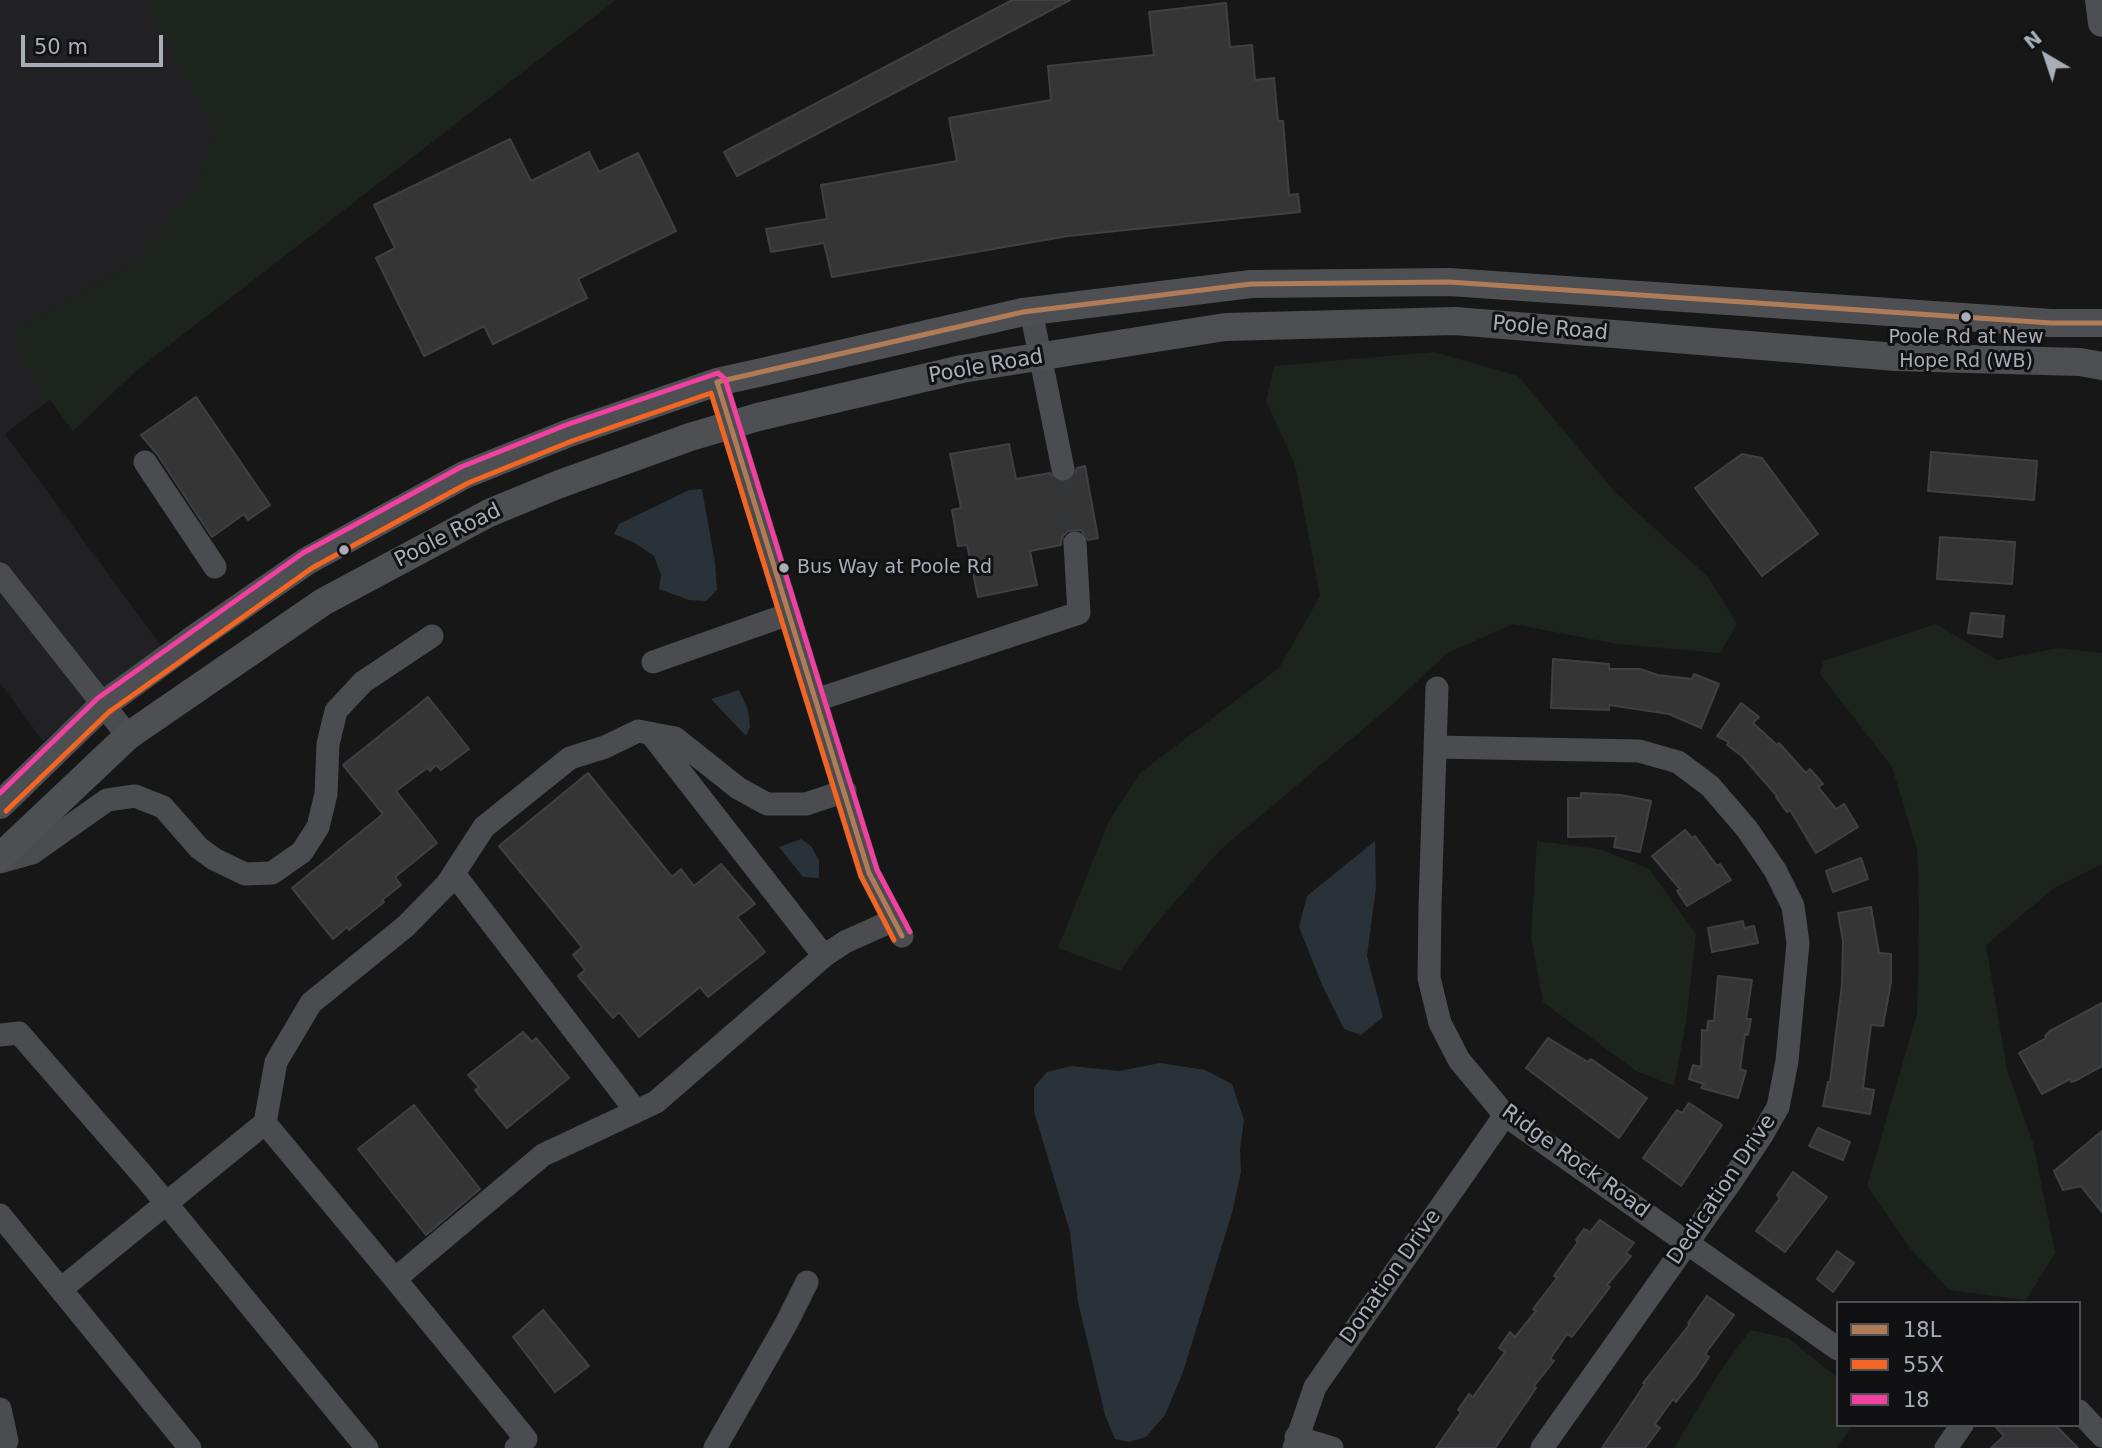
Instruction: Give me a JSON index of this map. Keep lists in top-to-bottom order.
{
  "streets": {
    "main road": ["Poole Road"],
    "street": ["Ridge Rock Road", "Dedication Drive", "Donation Drive"]
  },
  "crossings": [
    ["Ridge Rock Road", "Dedication Drive"],
    ["Ridge Rock Road", "Donation Drive"]
  ],
  "places": ["Poole Rd at New Hope Rd (WB)", "Bus Way at Poole Rd"],
  "lines": ["transit line 18L", "transit line 18", "transit line 55X"],
  "legend": ["18L", "55X", "18"],
  "scale_bar": "50 m",
  "north": "top left"
}
